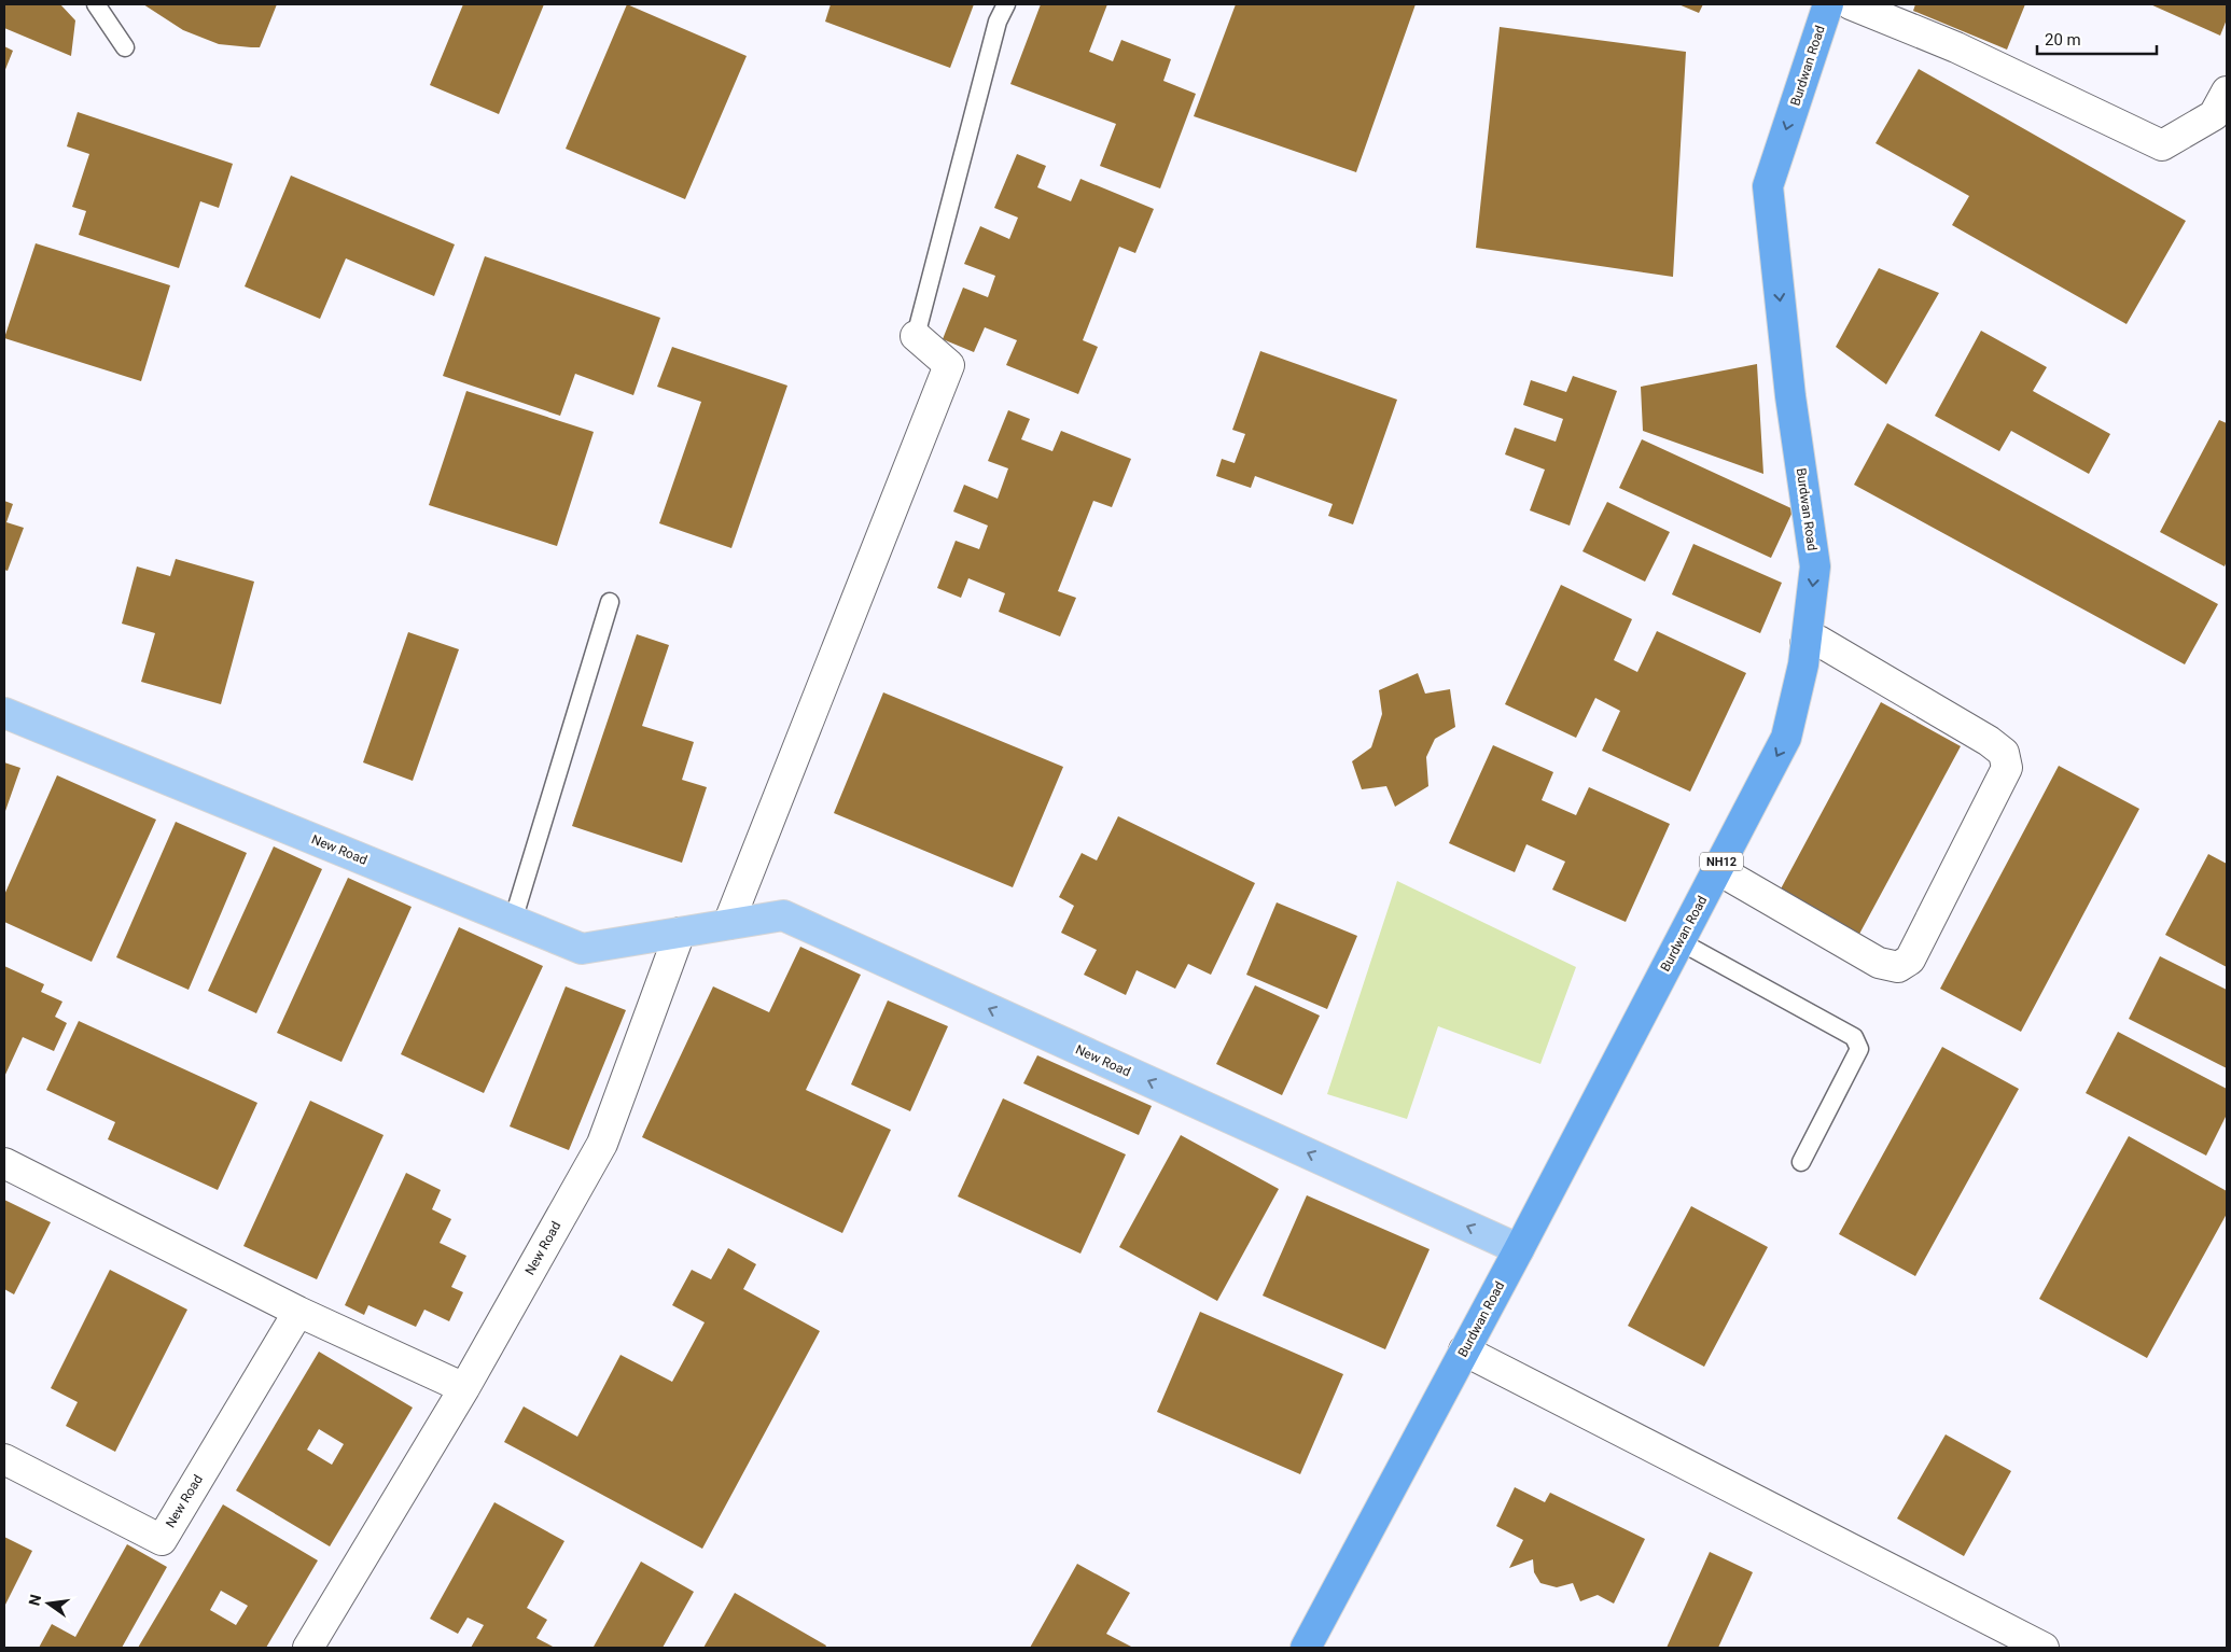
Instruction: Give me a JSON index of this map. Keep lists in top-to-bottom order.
{
  "streets": {
    "highway": ["Burdwan Road", "NH12"],
    "main road": ["New Road"]
  },
  "crossings": [
    ["Burdwan Road", "New Road"]
  ],
  "one_way": ["Burdwan Road"],
  "scale_bar": "20 m",
  "north": "left"
}
